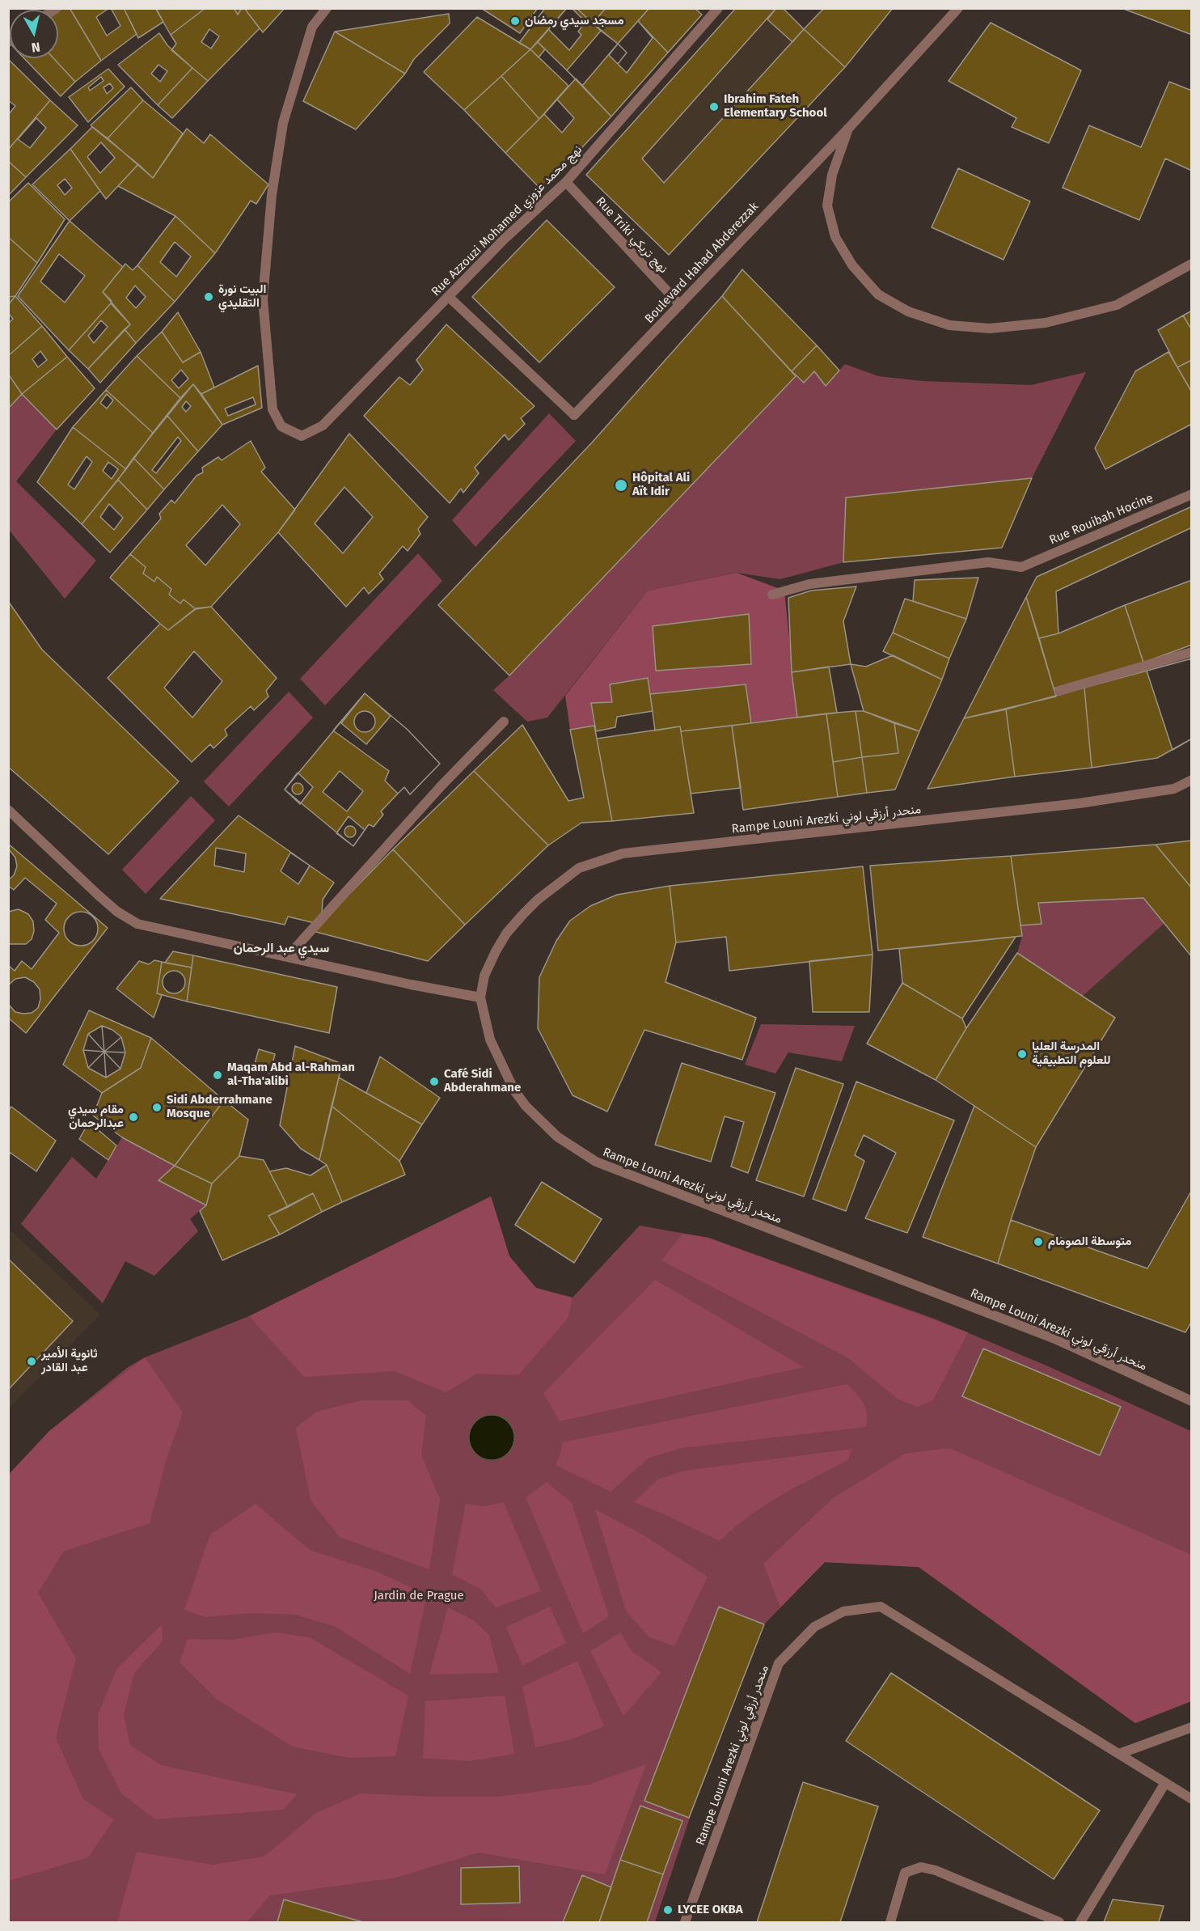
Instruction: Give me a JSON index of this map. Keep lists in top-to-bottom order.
{
  "streets": {
    "street": [
      "Rue Azzouzi Mohamed نهج محمد عزوزي",
      "Rue Triki نهج تريكي",
      "Boulevard Hahad Abderezzak",
      "Rue Rouibah Hocine",
      "Rampe Louni Arezki منحدر أرزقي لوني"
    ]
  },
  "crossings": [
    ["Rue Azzouzi Mohamed نهج محمد عزوزي", "Rue Triki نهج تريكي"],
    ["Rue Azzouzi Mohamed نهج محمد عزوزي", "Boulevard Hahad Abderezzak"],
    ["Rue Triki نهج تريكي", "Boulevard Hahad Abderezzak"]
  ],
  "districts": ["سيدي عبد الرحمان"],
  "parks": ["Jardin de Prague"],
  "places": [
    "مسجد سيدي رمضان",
    "Ibrahim Fateh Elementary School",
    "البيت نورة التقليدي",
    "Hôpital Ali Aït Idir",
    "المدرسة العليا للعلوم التطبيقية",
    "Maqam Abd al-Rahman al-Tha'alibi",
    "Café Sidi Abderahmane",
    "Sidi Abderrahmane Mosque",
    "مقام سيدي عبدالرحمان",
    "متوسطة الصومام",
    "ثانوية الأمير عبد القادر",
    "LYCEE OKBA"
  ],
  "north": "bottom"
}
